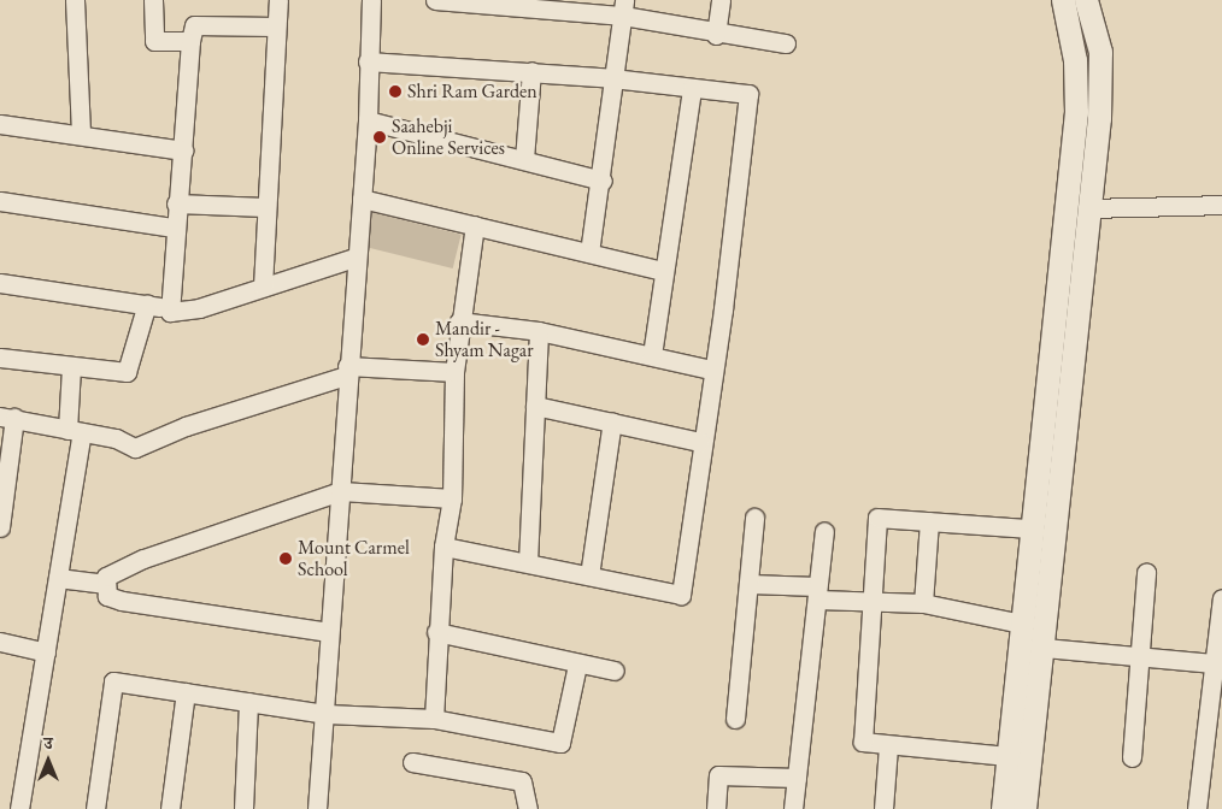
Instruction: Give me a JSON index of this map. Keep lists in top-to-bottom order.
{
  "places": [
    "Shri Ram Garden",
    "Saahebji Online Services",
    "Mandir - Shyam Nagar",
    "Mount Carmel School"
  ],
  "north": "top"
}
